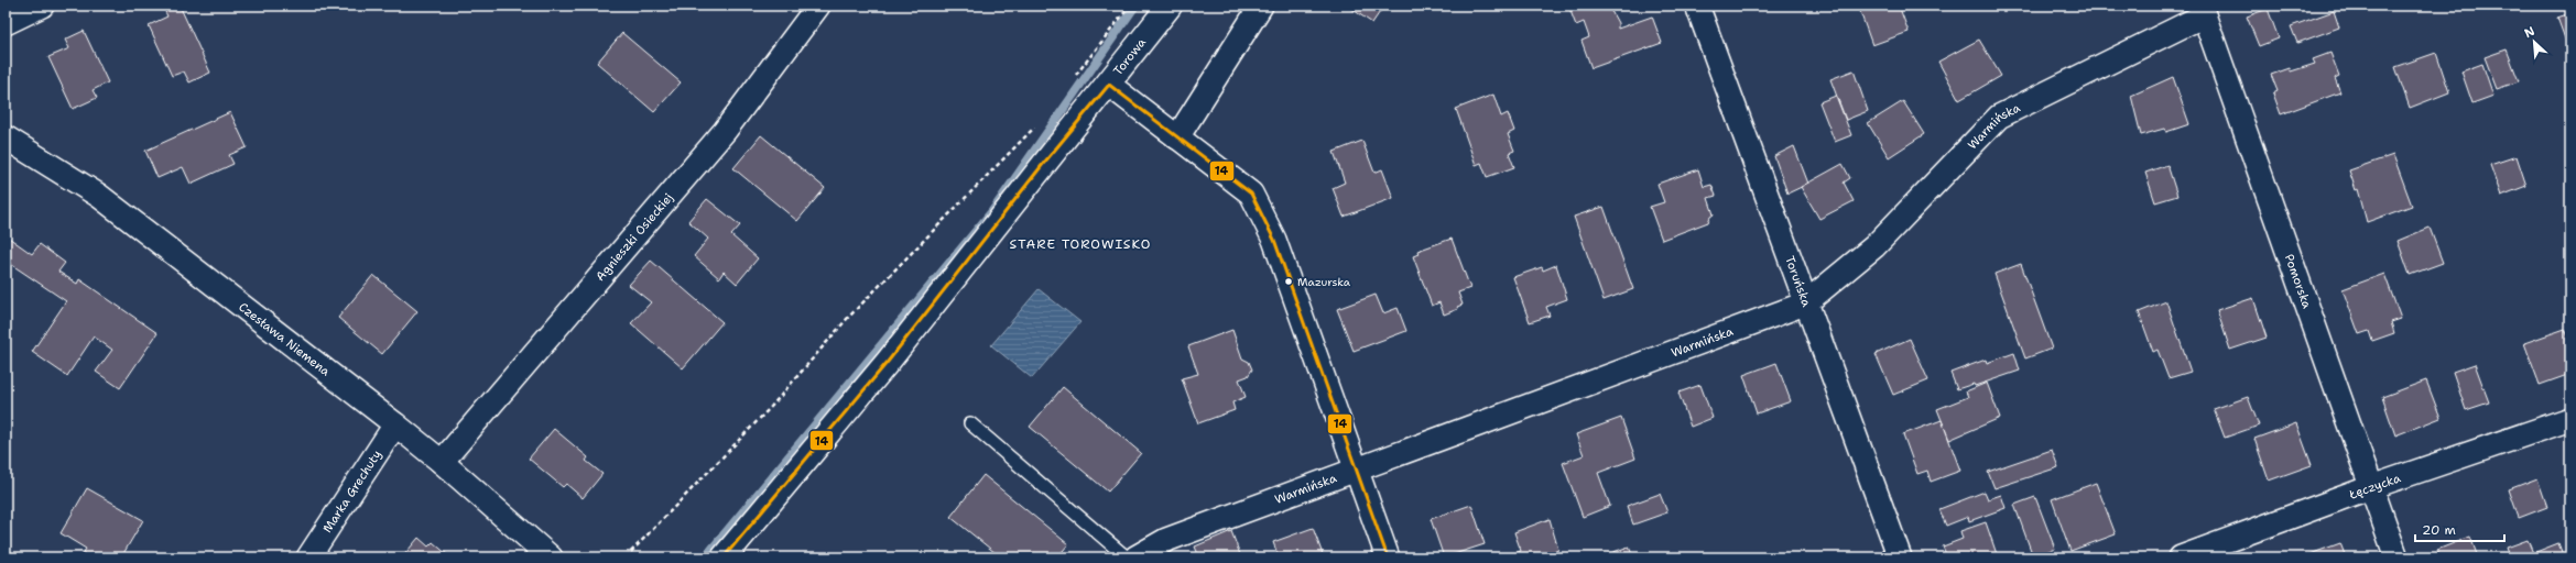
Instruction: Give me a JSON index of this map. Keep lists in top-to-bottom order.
{
  "streets": {
    "street": [
      "Torowa",
      "Warmińska",
      "Agnieszki Osieckiej",
      "Toruńska",
      "Pomorska",
      "Czesława Niemena",
      "Łęczycka",
      "Marka Grechuty"
    ]
  },
  "crossings": [
    ["Warmińska", "Toruńska"],
    ["Warmińska", "Pomorska"],
    ["Agnieszki Osieckiej", "Czesława Niemena"],
    ["Pomorska", "Łęczycka"],
    ["Czesława Niemena", "Marka Grechuty"]
  ],
  "districts": ["STARE TOROWISKO"],
  "places": ["Mazurska"],
  "lines": ["transit line 14"],
  "scale_bar": "20 m",
  "north": "top left"
}
